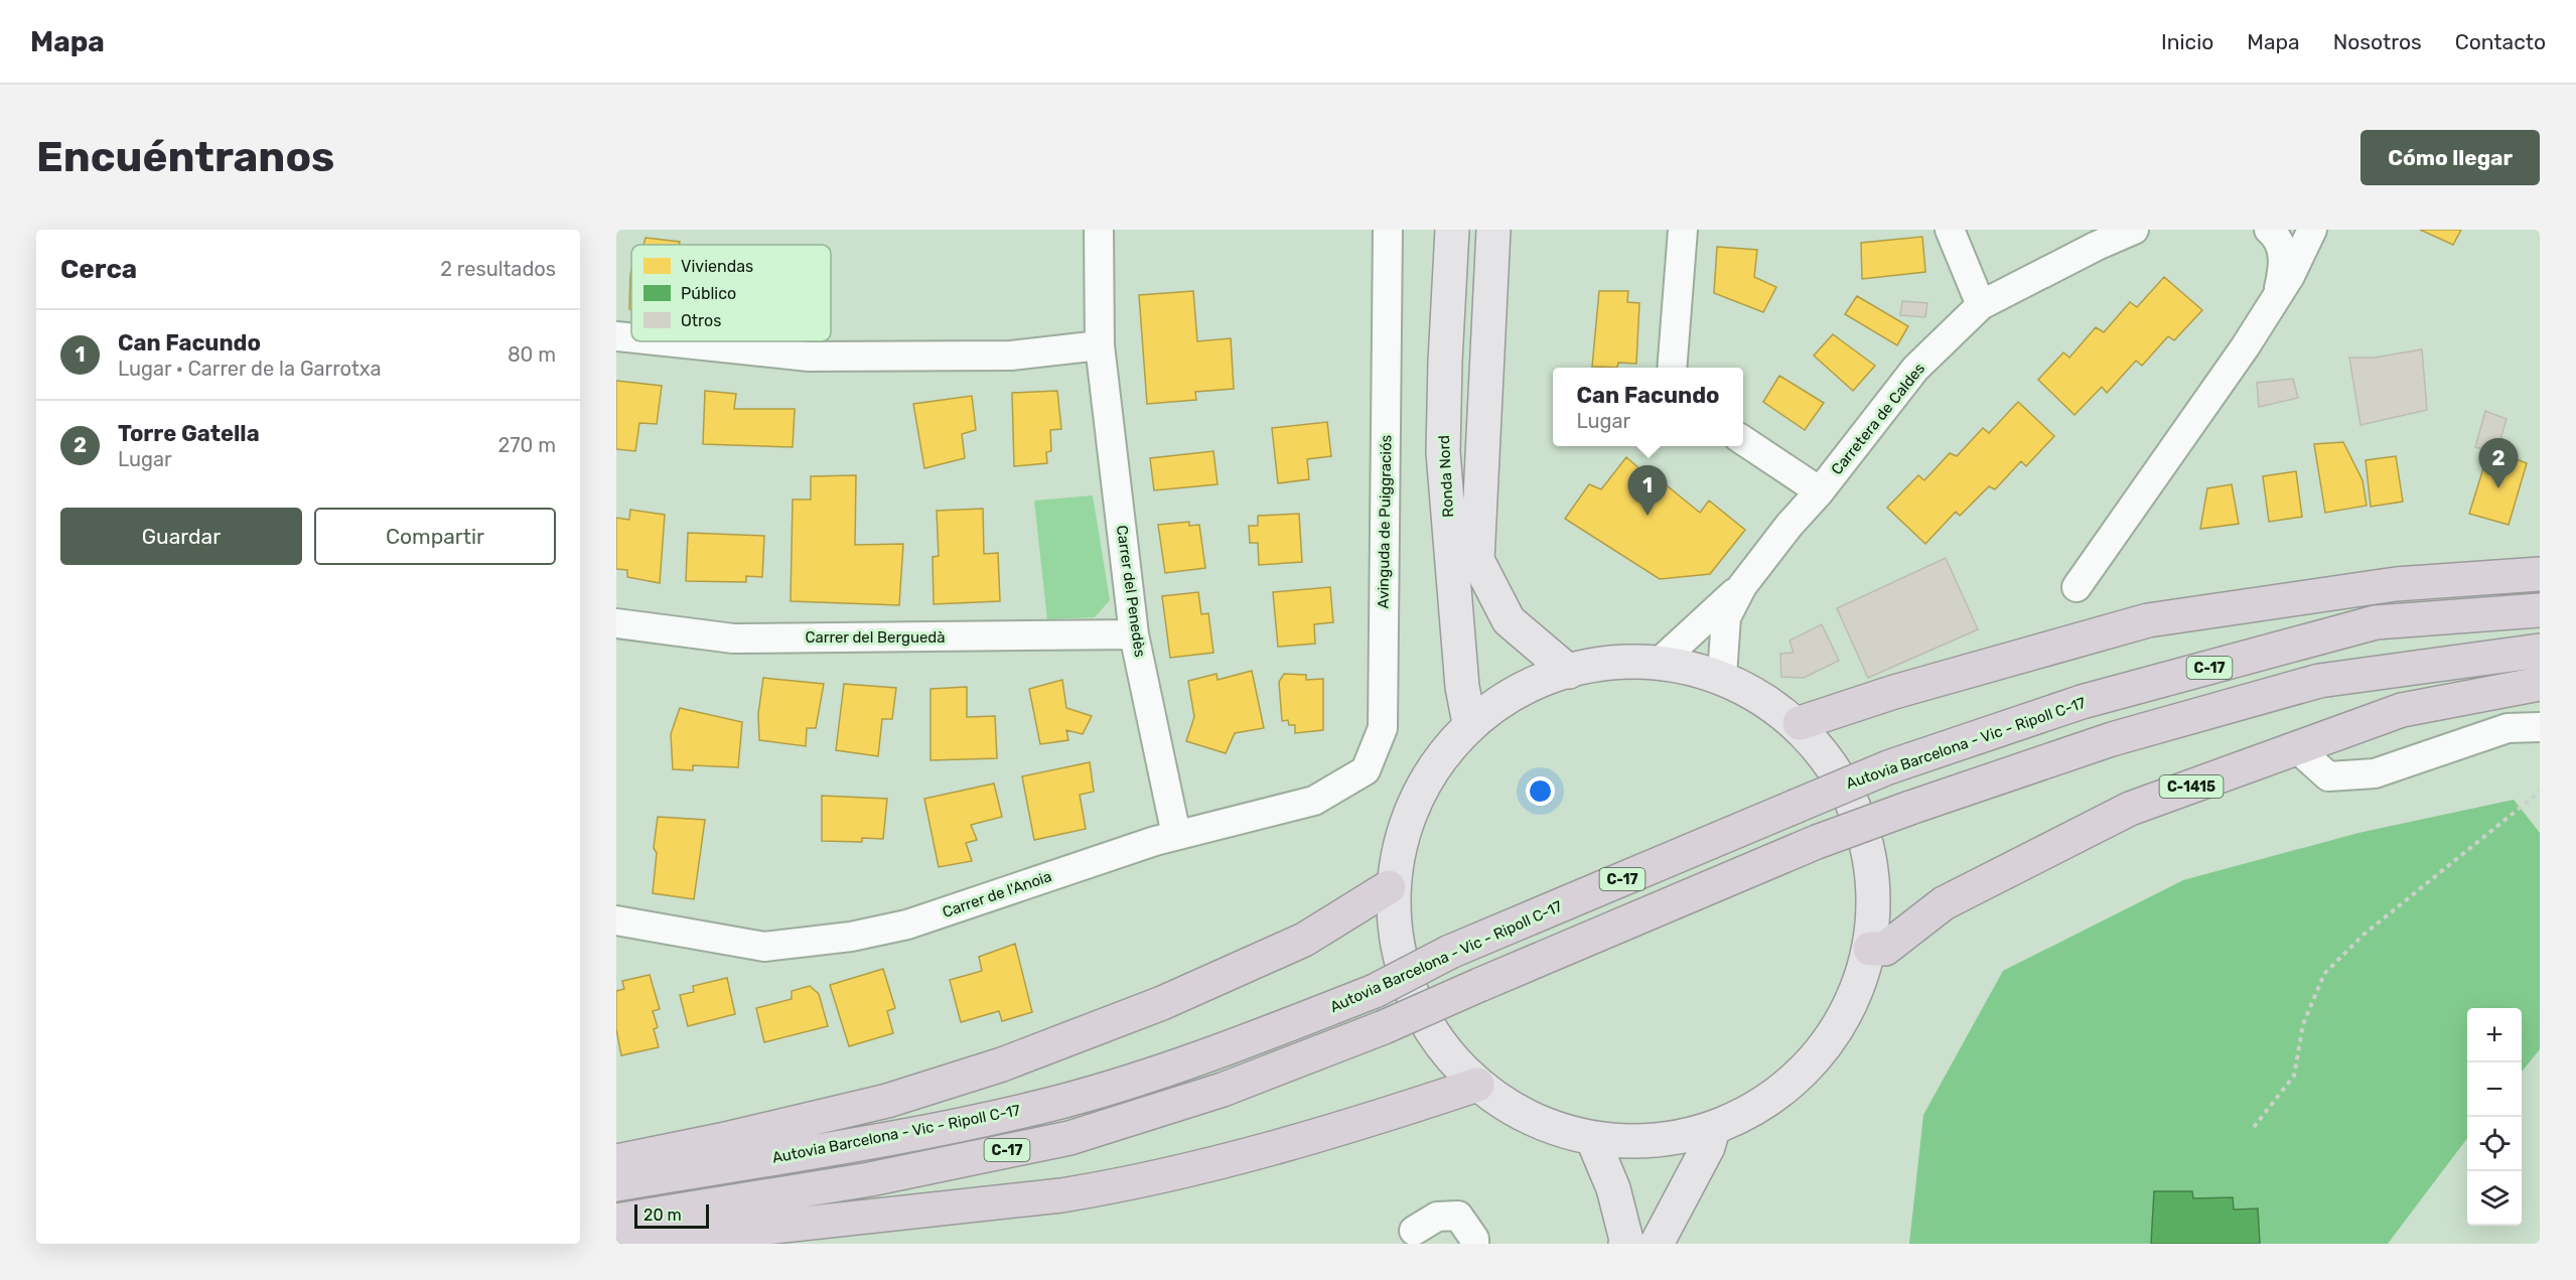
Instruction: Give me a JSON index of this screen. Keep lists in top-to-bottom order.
{
  "streets": {
    "highway": ["C-17", "Autovia Barcelona - Vic - Ripoll C-17", "C-1415"],
    "main road": ["Ronda Nord"],
    "street": [
      "Carretera de Caldes",
      "Avinguda de Puiggraciós",
      "Carrer del Penedès",
      "Carrer del Berguedà",
      "Carrer de l'Anoia"
    ]
  },
  "crossings": [
    ["Avinguda de Puiggraciós", "Carrer de l'Anoia"],
    ["Carrer del Penedès", "Carrer del Berguedà"],
    ["Carrer del Penedès", "Carrer de l'Anoia"]
  ],
  "legend": ["Viviendas", "Público", "Otros"],
  "scale_bar": "20 m",
  "page": {
    "header": "Mapa",
    "nav": [
      "Inicio",
      "Mapa",
      "Nosotros",
      "Contacto"
    ],
    "buttons": [
      "Cómo llegar",
      ["Guardar", "Compartir"]
    ],
    "title": "Encuéntranos",
    "heading": ["Cerca", "2 resultados"],
    "list": [
      {
        "mark": "1",
        "name": "Can Facundo",
        "note": "Lugar · Carrer de la Garrotxa",
        "value": "80 m"
      },
      {
        "mark": "2",
        "name": "Torre Gatella",
        "note": "Lugar",
        "value": "270 m"
      }
    ],
    "popup": ["Can Facundo", "Lugar"],
    "pins": ["2", "1"],
    "map_buttons": ["+", "−"],
    "scale": "20 m"
  }
}
